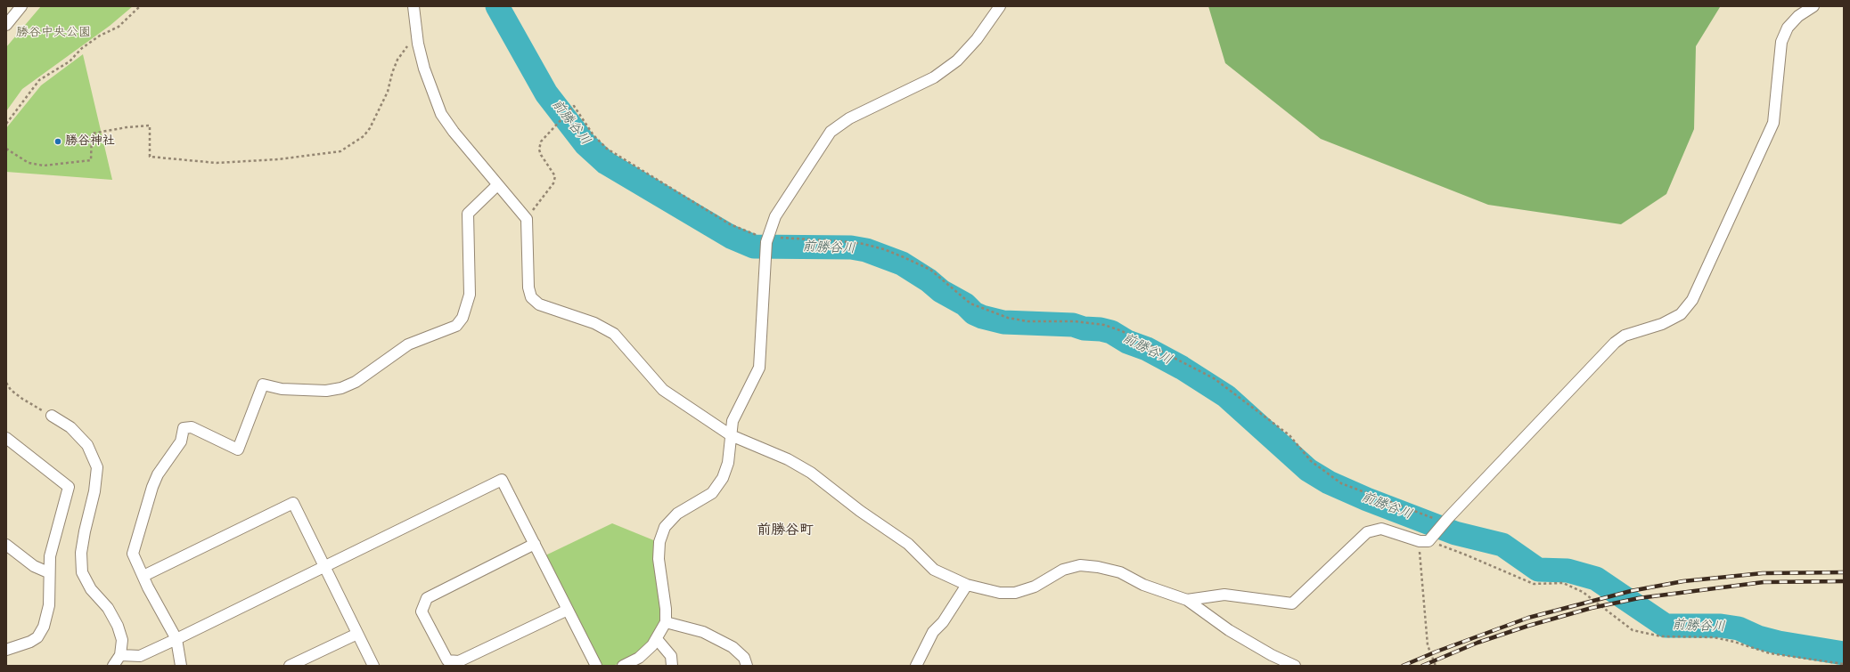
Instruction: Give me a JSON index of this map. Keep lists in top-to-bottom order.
{
  "districts": ["前勝谷町"],
  "water": ["前勝谷川"],
  "parks": ["勝谷中央公園"],
  "places": ["勝谷神社"]
}
